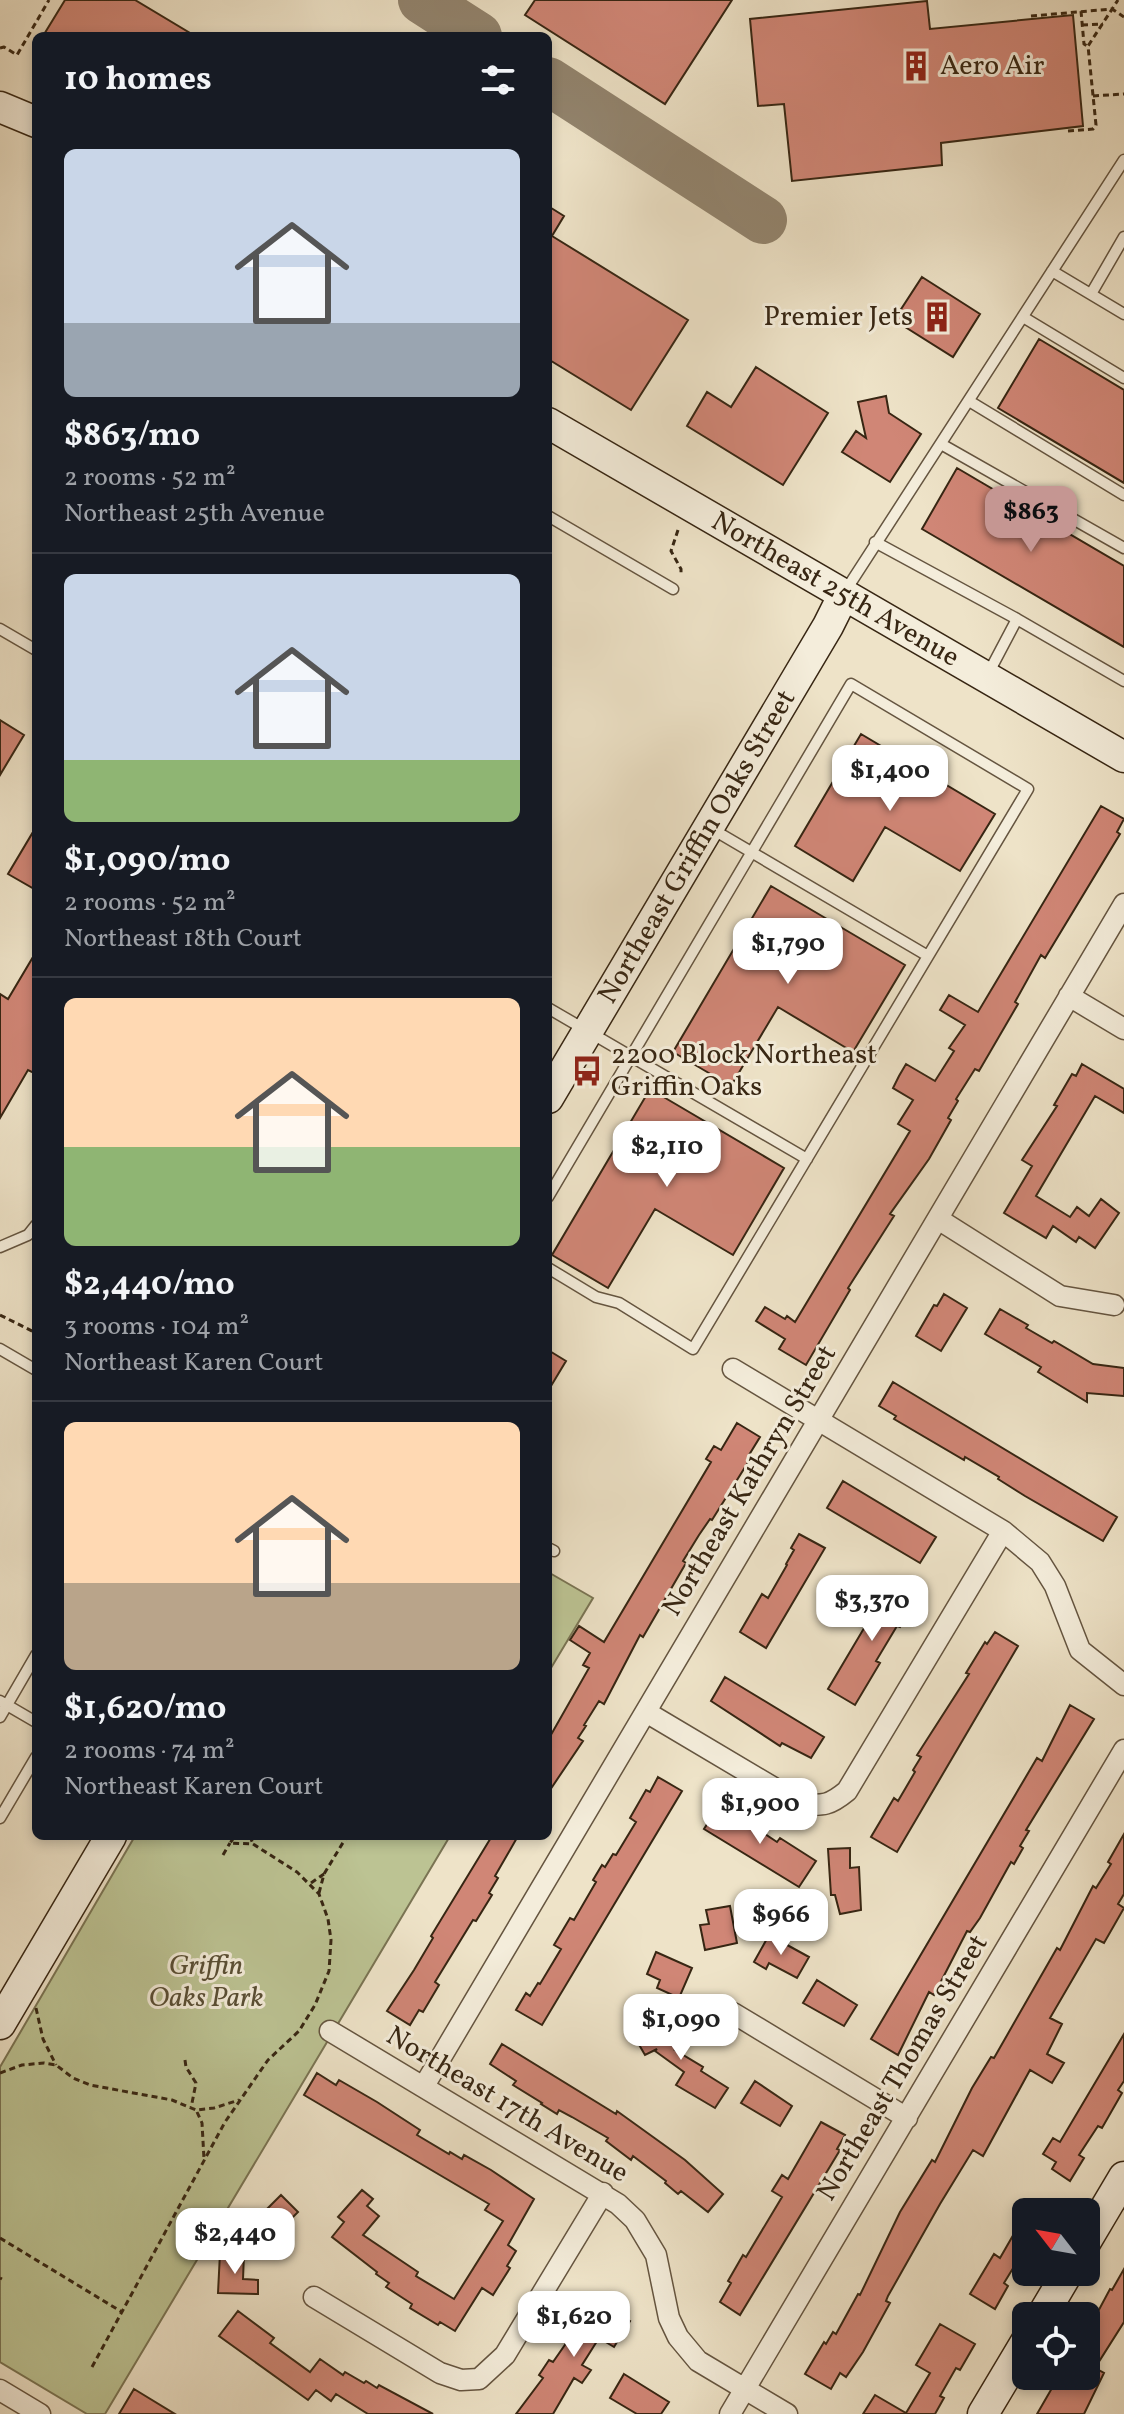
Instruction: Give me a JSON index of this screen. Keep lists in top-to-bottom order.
{
  "streets": {
    "street": [
      "Northeast 25th Avenue",
      "Northeast Griffin Oaks Street",
      "Northeast Kathryn Street",
      "Northeast Thomas Street",
      "Northeast 17th Avenue"
    ]
  },
  "crossings": [
    ["Northeast 25th Avenue", "Northeast Griffin Oaks Street"],
    ["Northeast Kathryn Street", "Northeast 17th Avenue"],
    ["Northeast Thomas Street", "Northeast 17th Avenue"]
  ],
  "parks": ["Griffin Oaks Park"],
  "places": {
    "building": ["Aero Air", "Premier Jets"],
    "bus stop": ["2200 Block Northeast Griffin Oaks"]
  },
  "north": "top left",
  "page": {
    "heading": "10 homes",
    "list": [
      {
        "name": "$863/mo",
        "note": "2 rooms · 52 m² · Northeast 25th Avenue"
      },
      {
        "name": "$1,090/mo",
        "note": "2 rooms · 52 m² · Northeast 18th Court"
      },
      {
        "name": "$2,440/mo",
        "note": "3 rooms · 104 m² · Northeast Karen Court"
      },
      {
        "name": "$1,620/mo",
        "note": "2 rooms · 74 m² · Northeast Karen Court"
      }
    ],
    "price": [
      "$863",
      "$1,400",
      "$1,790",
      "$2,110",
      "$3,370",
      "$1,900",
      "$966",
      "$1,090",
      "$2,440",
      "$1,620"
    ]
  }
}
